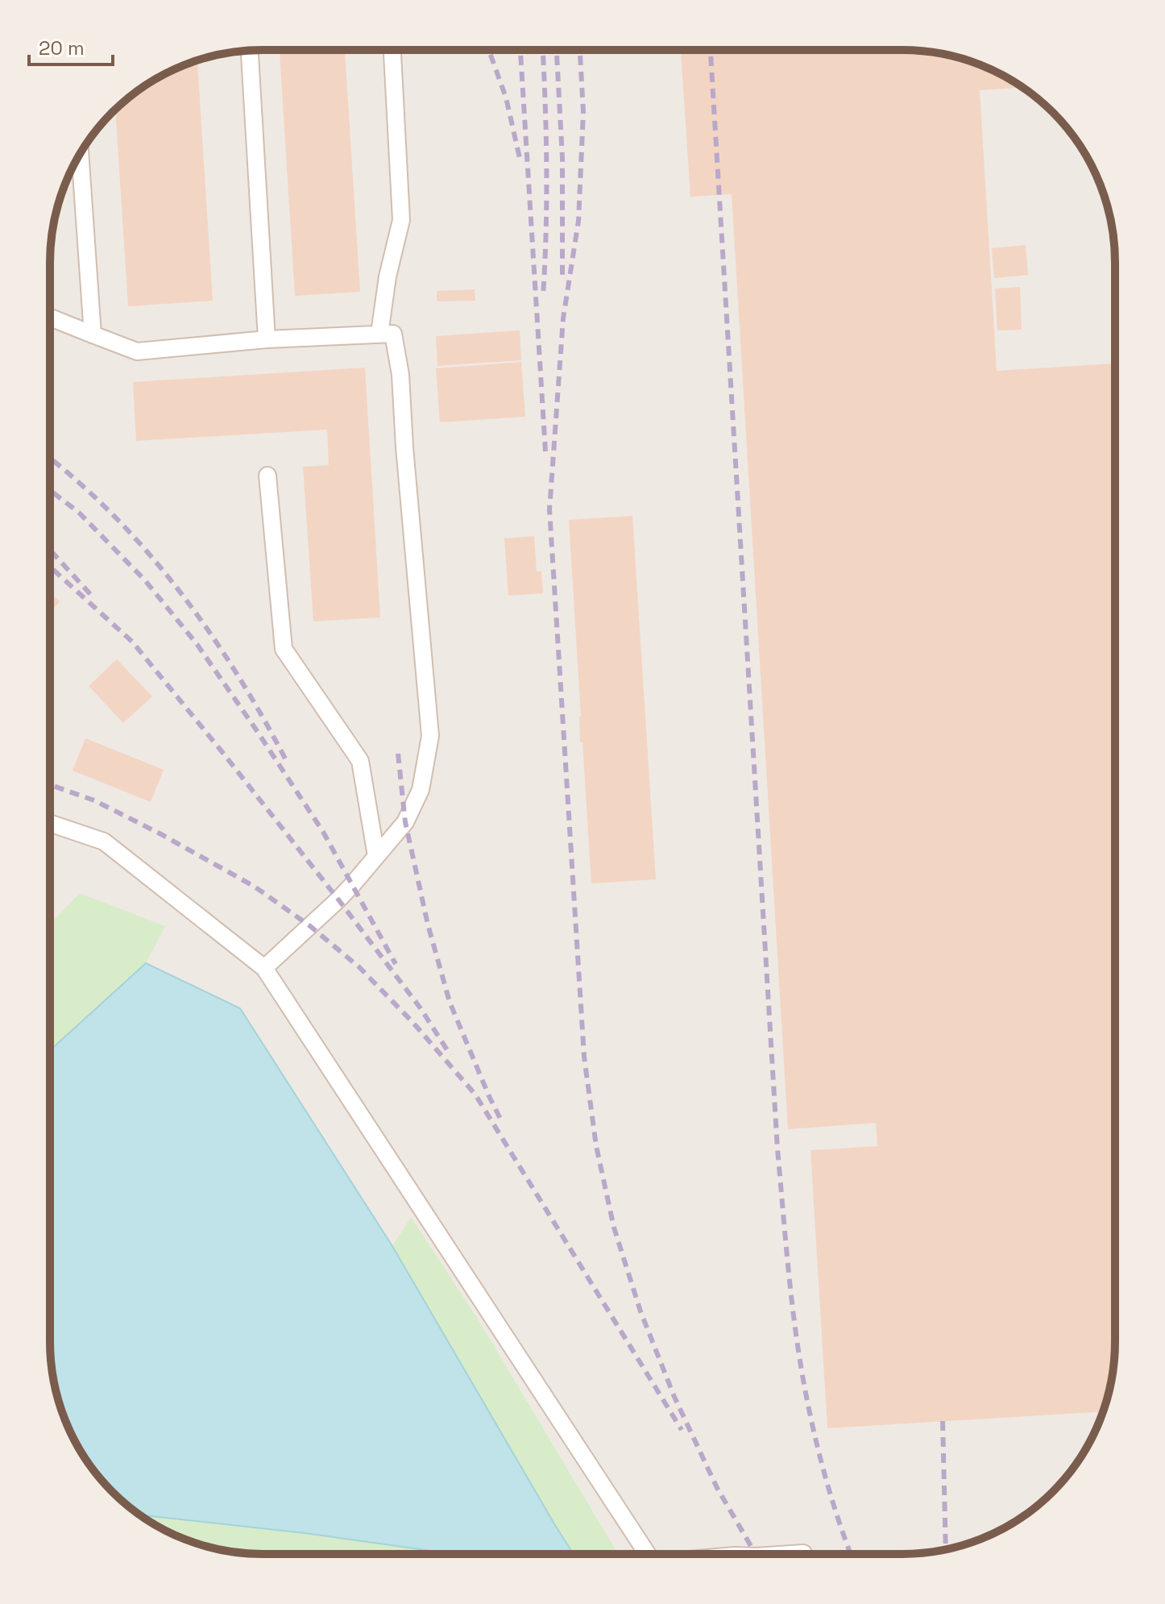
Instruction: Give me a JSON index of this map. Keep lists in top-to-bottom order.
{
  "scale_bar": "20 m"
}
